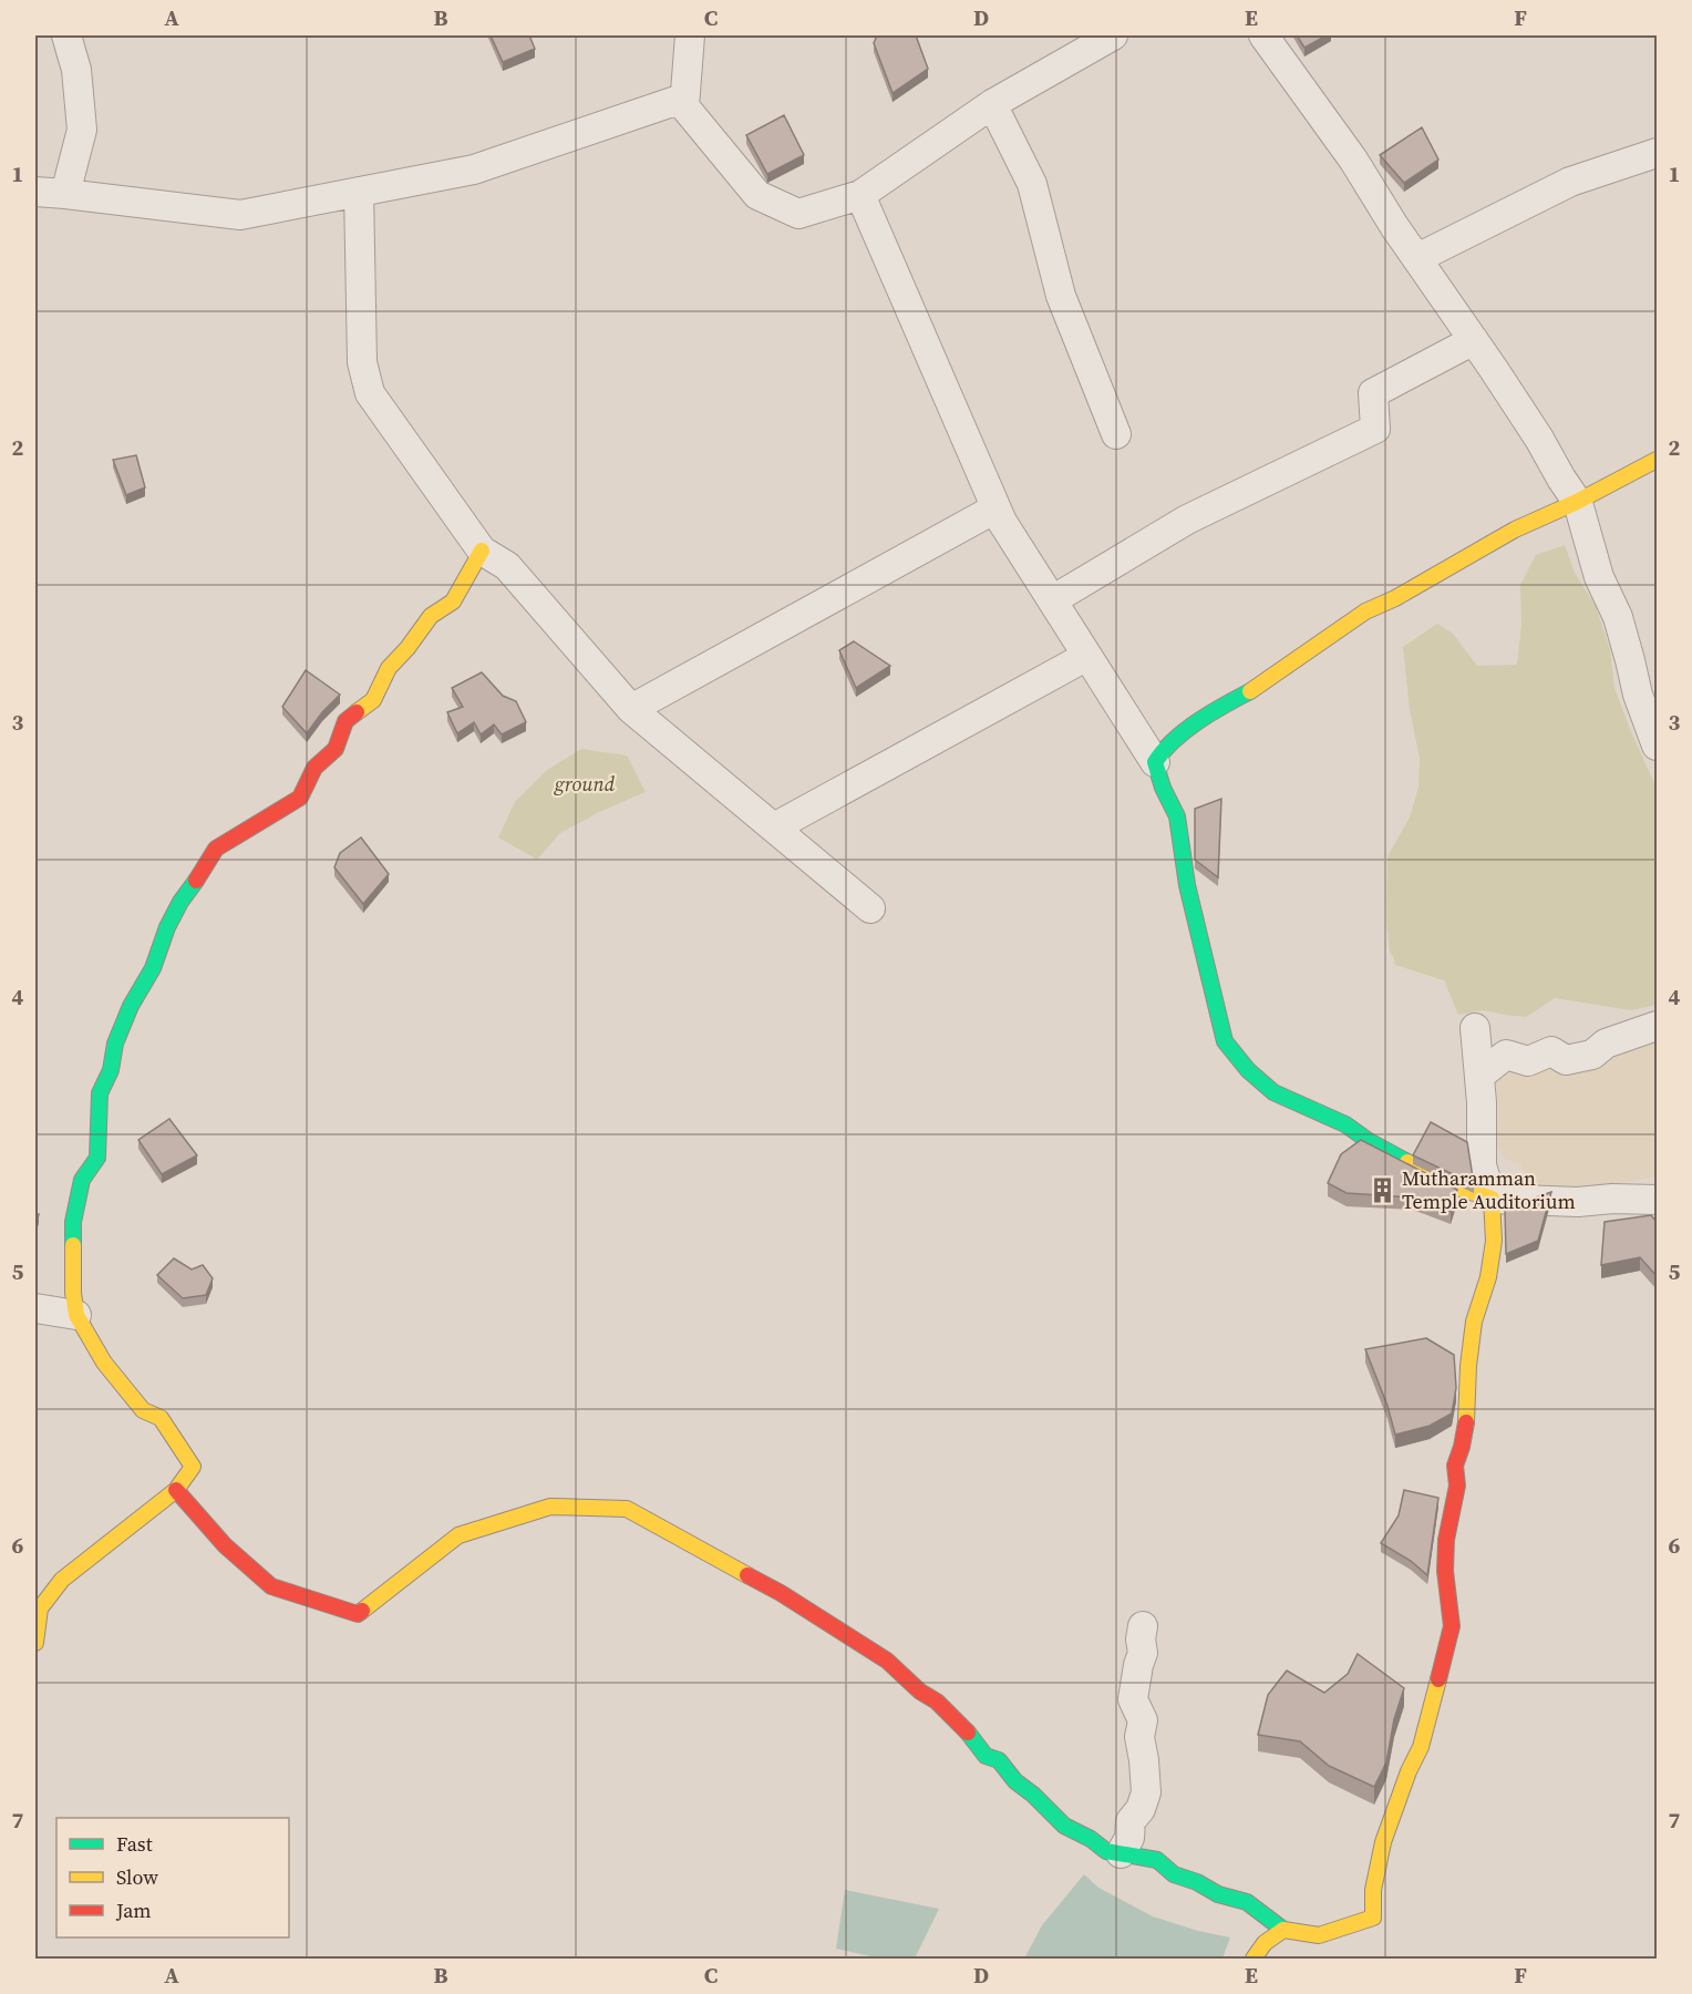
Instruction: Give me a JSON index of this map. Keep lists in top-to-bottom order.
{
  "parks": ["ground"],
  "places": {
    "building": ["Mutharamman Temple Auditorium"]
  },
  "legend": ["Fast", "Slow", "Jam"],
  "grid": {
    "columns": [
      "A",
      "B",
      "C",
      "D",
      "E",
      "F"
    ],
    "rows": [
      "1",
      "2",
      "3",
      "4",
      "5",
      "6",
      "7"
    ]
  }
}
